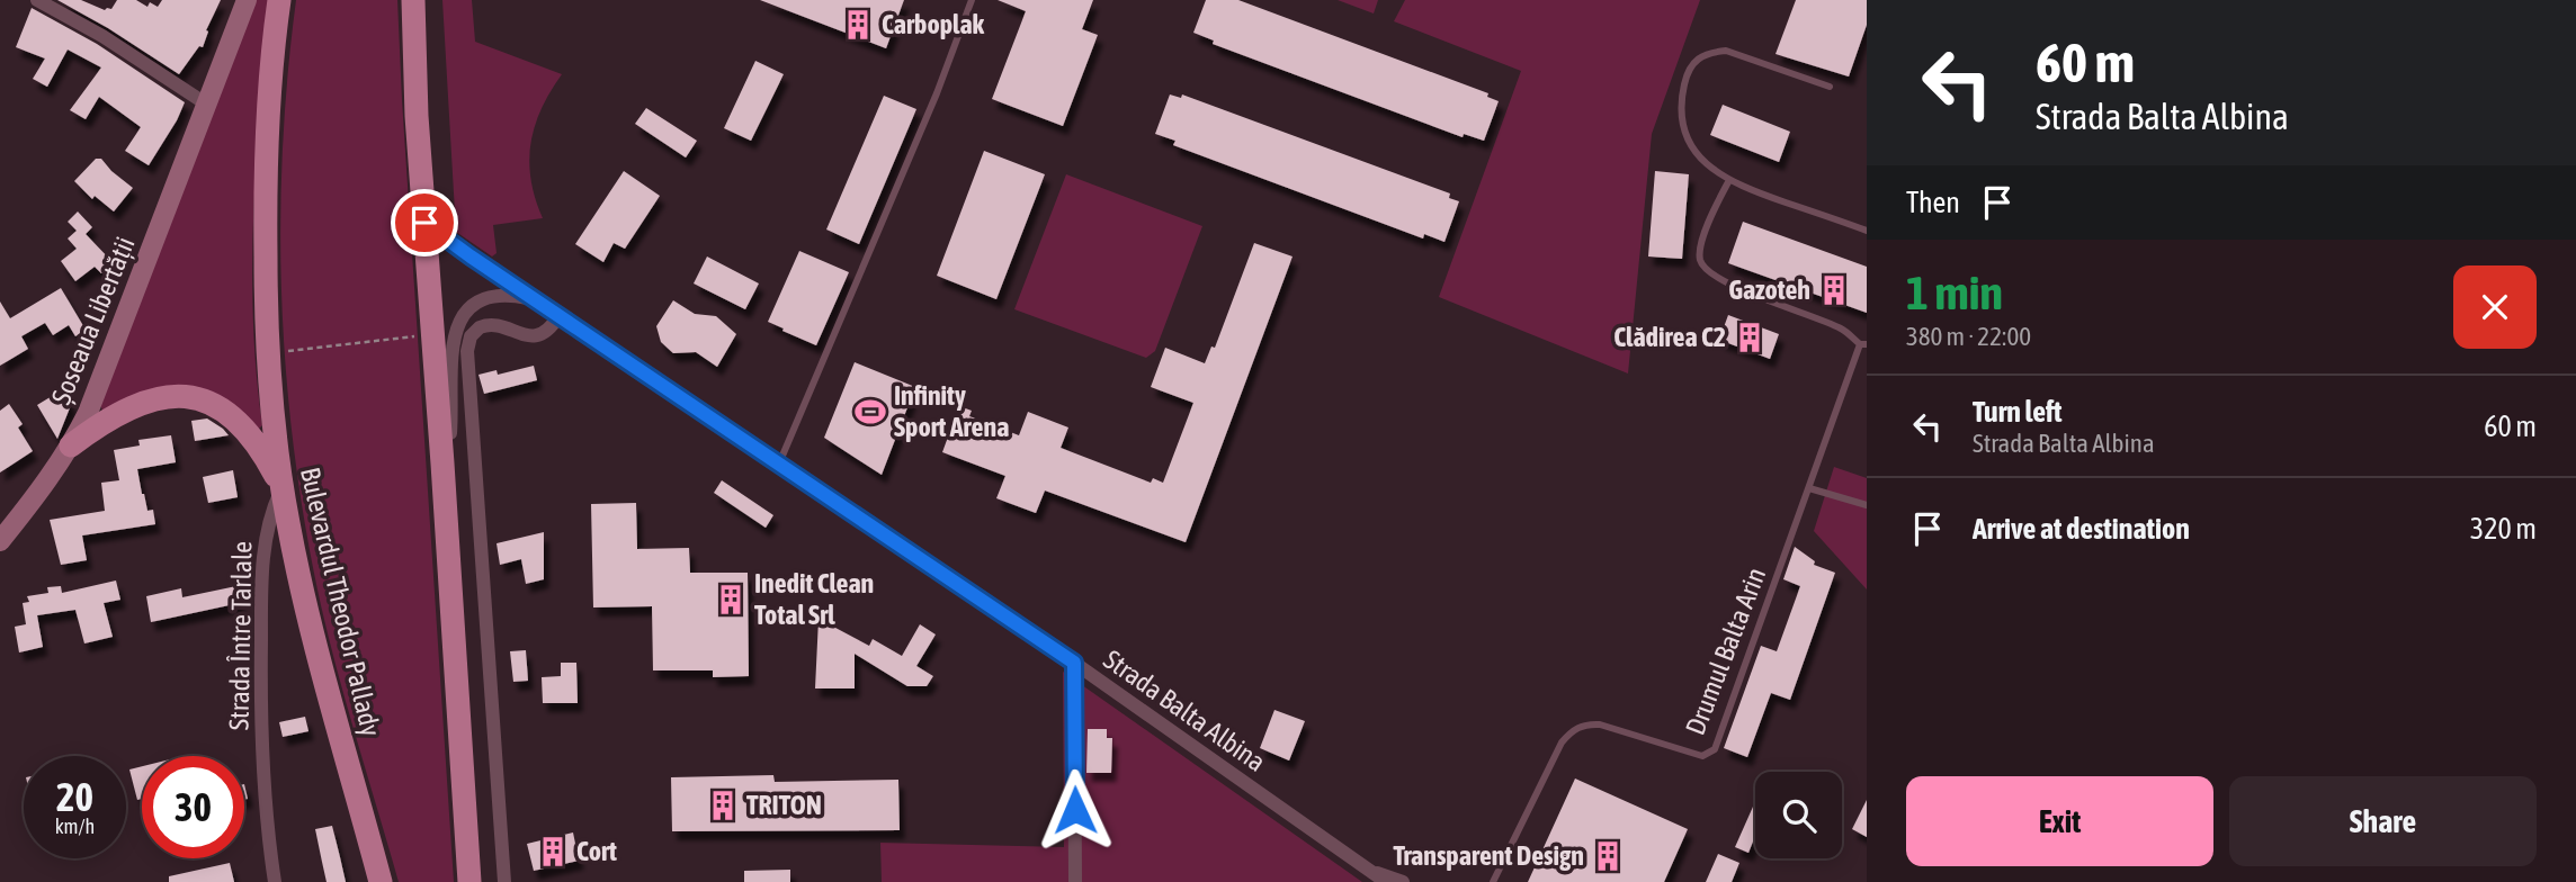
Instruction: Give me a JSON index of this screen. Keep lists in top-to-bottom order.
{
  "streets": {
    "main road": ["Șoseaua Libertății", "Bulevardul Theodor Pallady"],
    "street": ["Strada Între Tarlale", "Strada Balta Albina"],
    "lane": ["Drumul Balta Arin"]
  },
  "crossings": [
    ["Bulevardul Theodor Pallady", "Strada Între Tarlale"]
  ],
  "places": {
    "building": [
      "Carboplak",
      "Gazoteh",
      "Clădirea C2",
      "Inedit Clean Total Srl",
      "TRITON",
      "Cort",
      "Transparent Design"
    ],
    "sports": ["Infinity Sport Arena"]
  },
  "page": {
    "turn": ["60 m", "Strada Balta Albina"],
    "then": "Then",
    "heading": ["1 min", "380 m · 22:00"],
    "list": [
      {
        "name": "Turn left",
        "note": "Strada Balta Albina",
        "value": "60 m"
      },
      {
        "name": "Arrive at destination",
        "value": "320 m"
      }
    ],
    "speed": "20 km/h",
    "limit": "30",
    "buttons": ["Exit", "Share"]
  }
}
